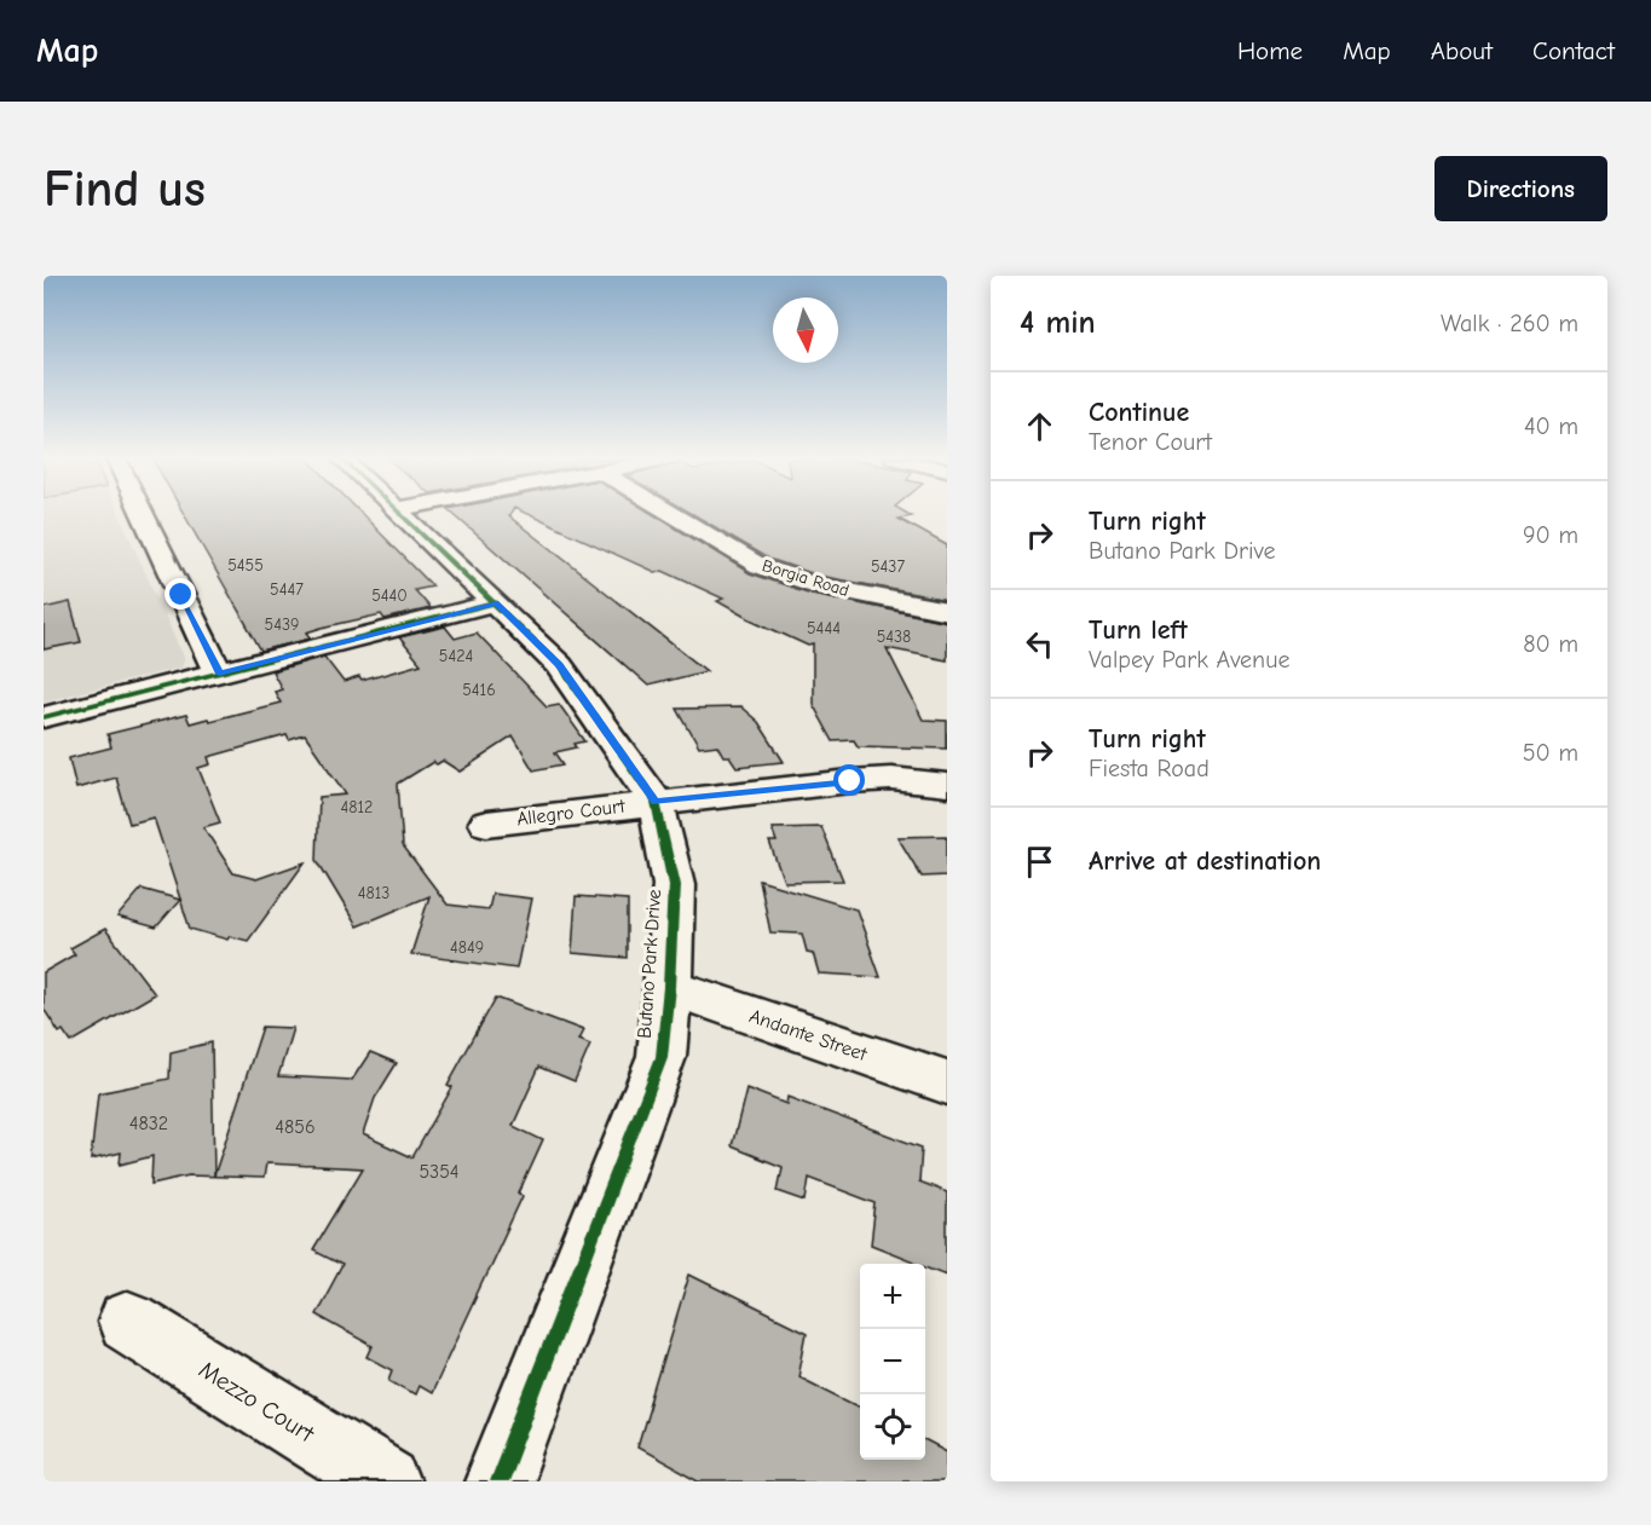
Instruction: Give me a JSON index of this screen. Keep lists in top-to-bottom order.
{
  "streets": {
    "street": [
      "Borgia Road",
      "Allegro Court",
      "Butano Park Drive",
      "Andante Street",
      "Mezzo Court"
    ]
  },
  "crossings": [
    ["Allegro Court", "Butano Park Drive"],
    ["Butano Park Drive", "Andante Street"]
  ],
  "house_numbers": [
    "5455",
    "5437",
    "5447",
    "5440",
    "5439",
    "5444",
    "5438",
    "5424",
    "5416",
    "4812",
    "4813",
    "4849",
    "4832",
    "4856",
    "5354"
  ],
  "north": "bottom",
  "page": {
    "header": "Map",
    "nav": [
      "Home",
      "Map",
      "About",
      "Contact"
    ],
    "buttons": "Directions",
    "title": "Find us",
    "heading": ["4 min", "Walk · 260 m"],
    "list": [
      ["Continue", "Tenor Court", "40 m"],
      ["Turn right", "Butano Park Drive", "90 m"],
      ["Turn left", "Valpey Park Avenue", "80 m"],
      ["Turn right", "Fiesta Road", "50 m"],
      "Arrive at destination"
    ],
    "map_buttons": ["+", "−"]
  }
}
